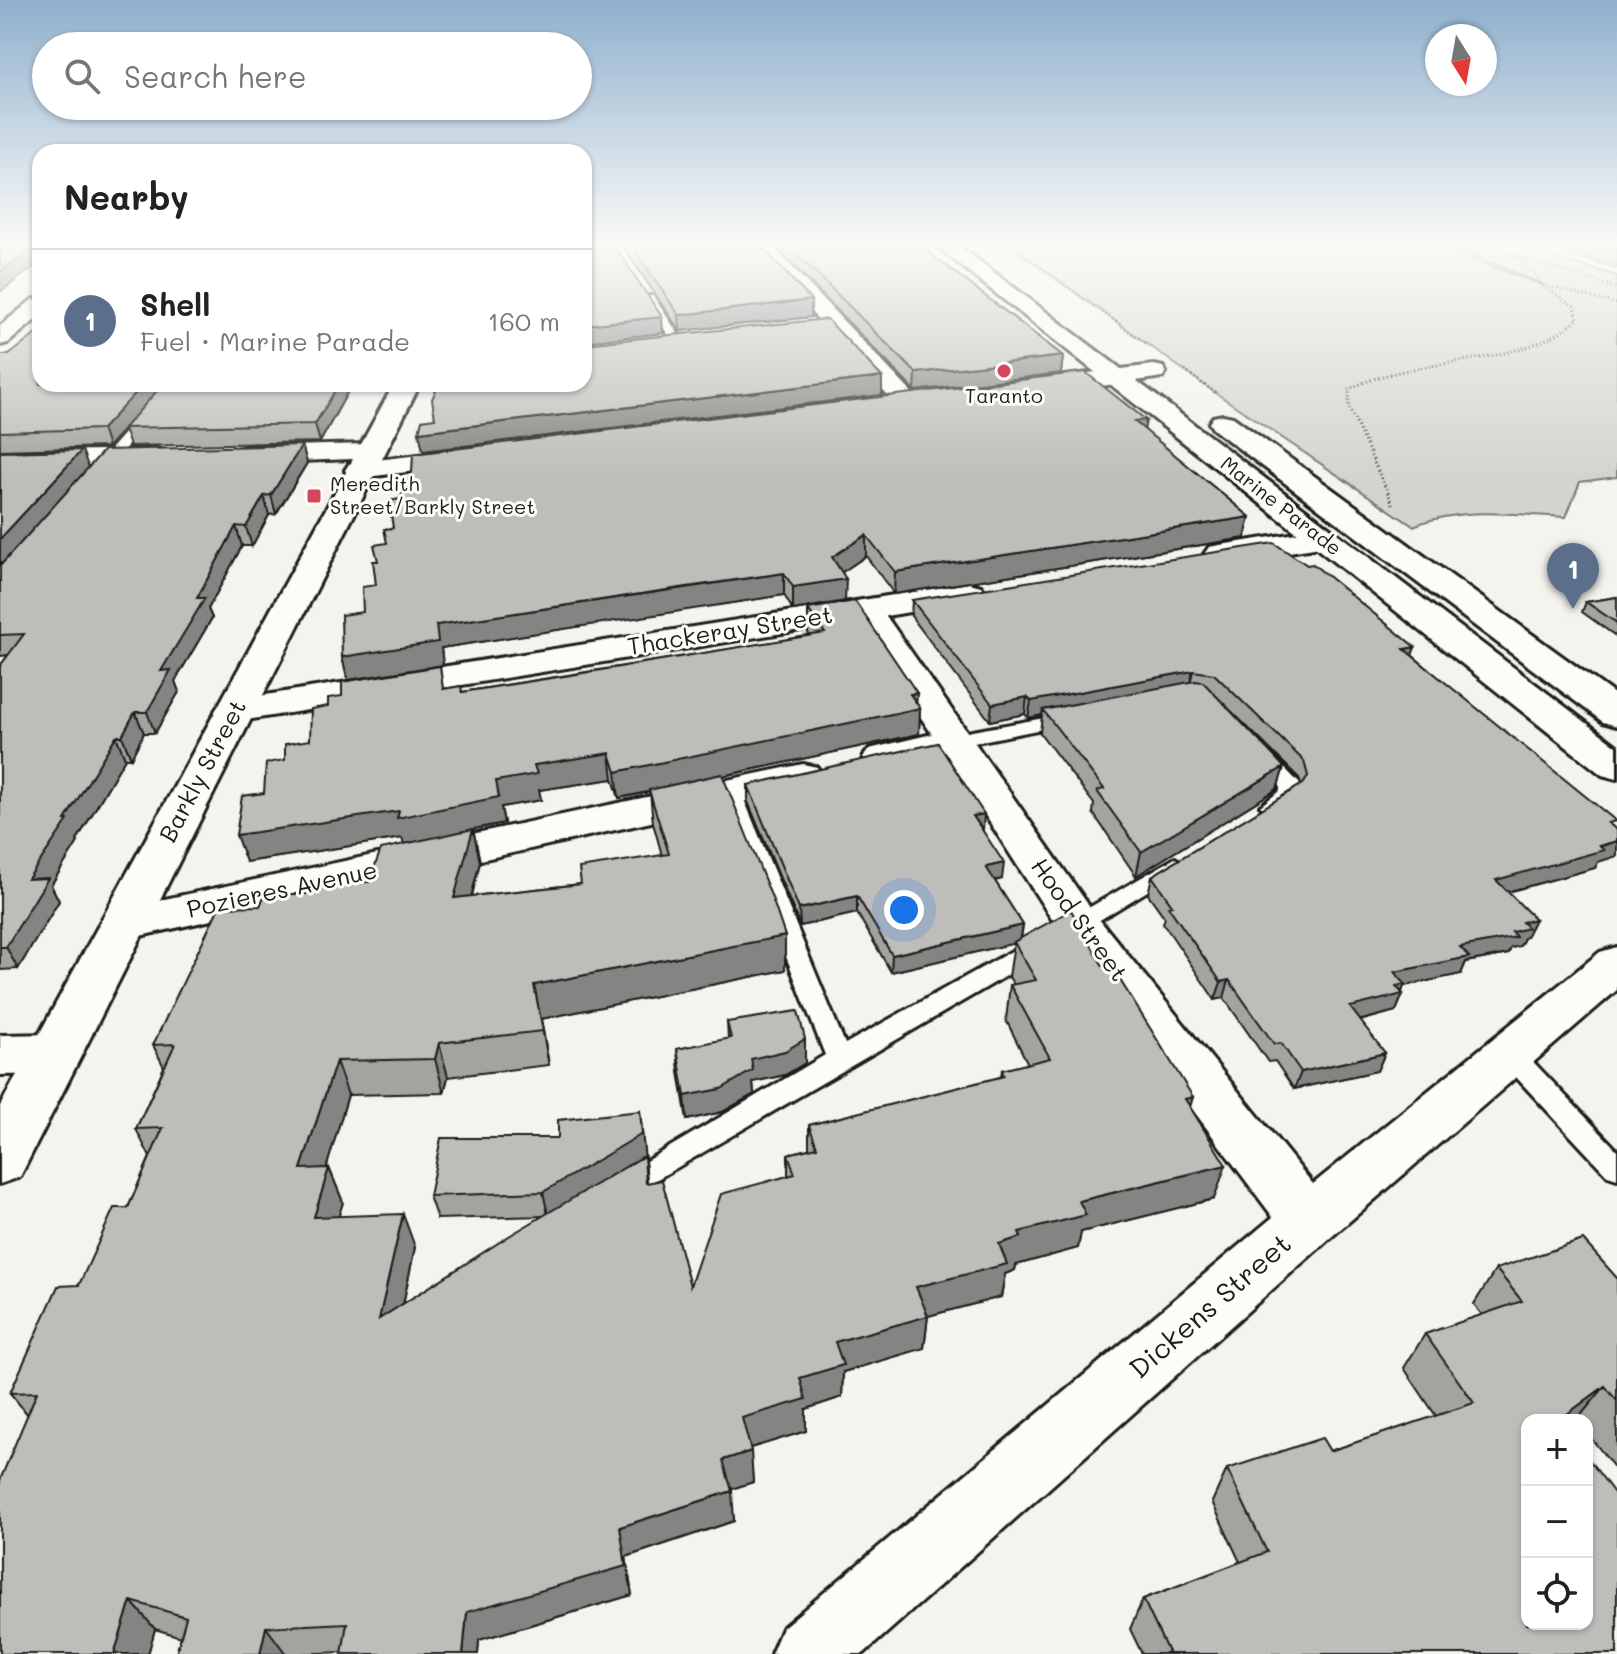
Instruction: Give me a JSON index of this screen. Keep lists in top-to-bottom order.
{
  "streets": {
    "main road": ["Marine Parade", "Barkly Street"],
    "street": [
      "Thackeray Street",
      "Pozieres Avenue",
      "Hood Street",
      "Dickens Street"
    ]
  },
  "crossings": [
    ["Thackeray Street", "Barkly Street"],
    ["Thackeray Street", "Hood Street"],
    ["Barkly Street", "Pozieres Avenue"],
    ["Pozieres Avenue", "Hood Street"],
    ["Hood Street", "Dickens Street"]
  ],
  "places": {
    "other": ["Taranto"],
    "transit": ["Meredith Street/Barkly Street"]
  },
  "north": "bottom",
  "page": {
    "search": "Search here",
    "heading": "Nearby",
    "list": [
      {
        "mark": "1",
        "name": "Shell",
        "note": "Fuel · Marine Parade",
        "value": "160 m"
      }
    ],
    "pins": "1",
    "map_buttons": ["+", "−"]
  }
}
